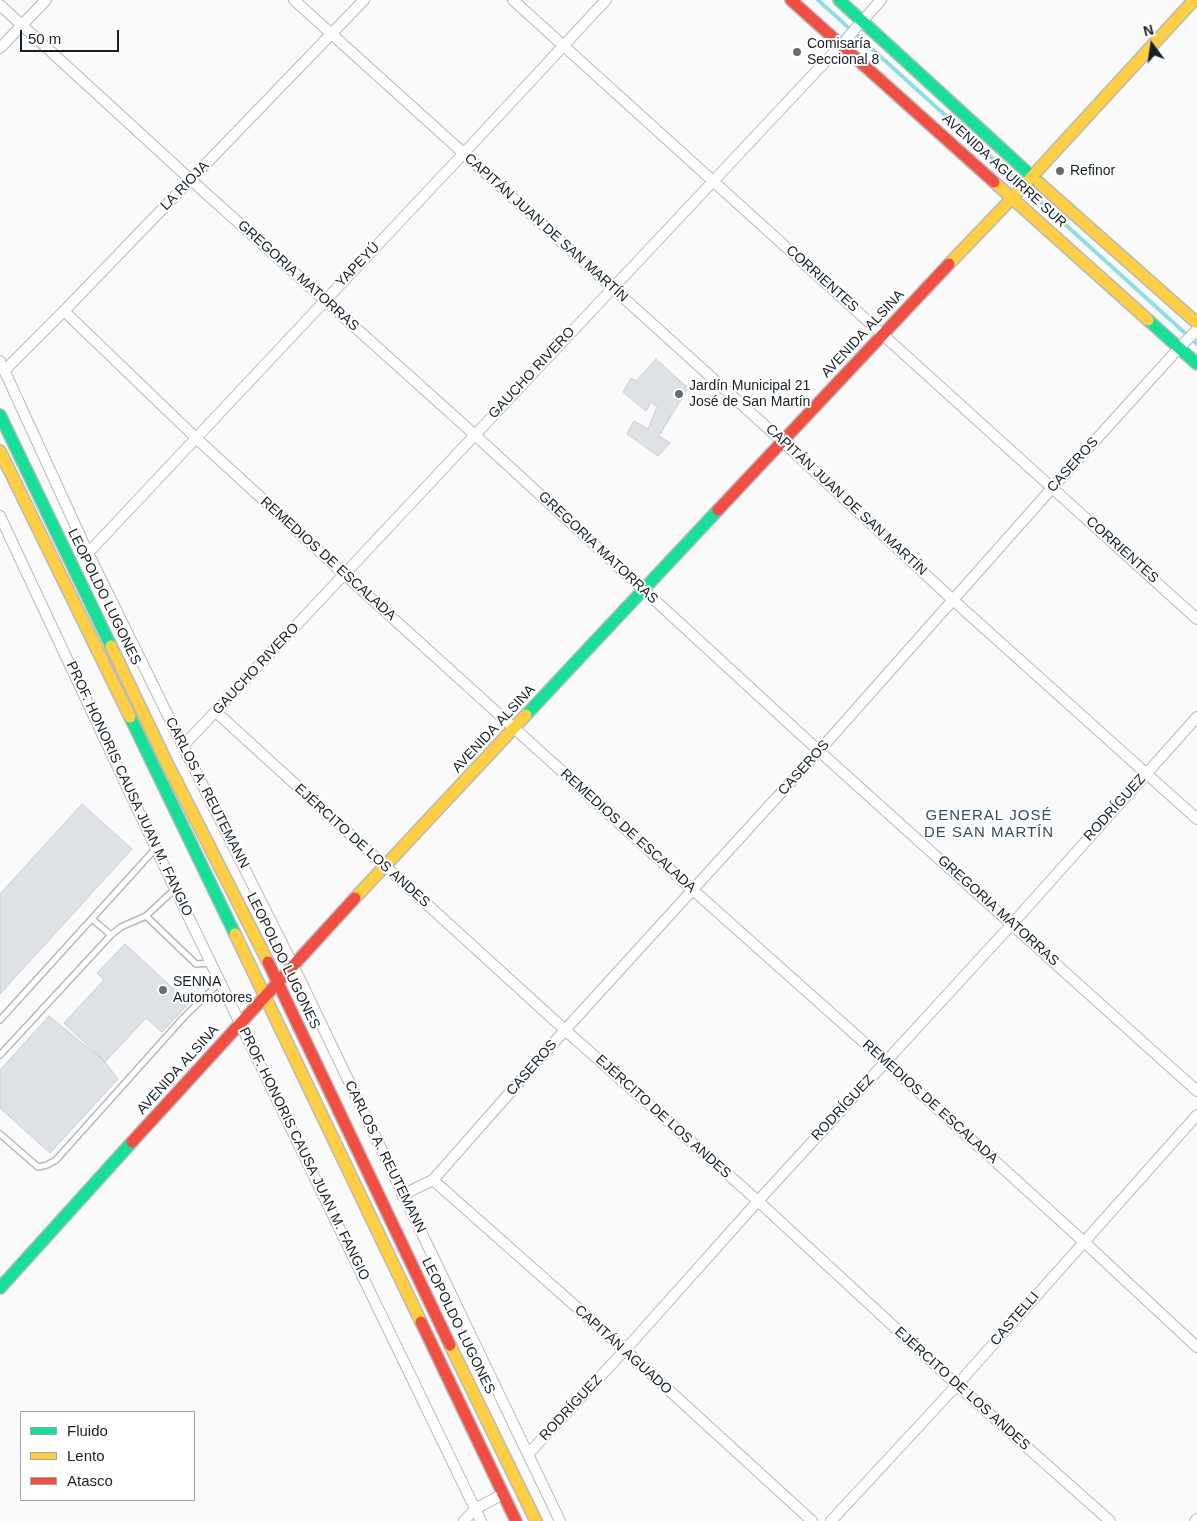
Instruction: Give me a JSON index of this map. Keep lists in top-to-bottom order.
{
  "streets": {
    "main road": ["AVENIDA AGUIRRE SUR", "AVENIDA ALSINA", "LEOPOLDO LUGONES"],
    "street": [
      "LA RIOJA",
      "CAPITÁN JUAN DE SAN MARTÍN",
      "YAPEYÚ",
      "GREGORIA MATORRAS",
      "CORRIENTES",
      "GAUCHO RIVERO",
      "CASEROS",
      "REMEDIOS DE ESCALADA",
      "PROF. HONORIS CAUSA JUAN M. FANGIO",
      "CARLOS A. REUTEMANN",
      "RODRÍGUEZ",
      "EJÉRCITO DE LOS ANDES",
      "CASTELLI",
      "CAPITÁN AGUADO"
    ]
  },
  "crossings": [
    ["AVENIDA AGUIRRE SUR", "AVENIDA ALSINA"],
    ["AVENIDA AGUIRRE SUR", "GAUCHO RIVERO"],
    ["AVENIDA AGUIRRE SUR", "CASEROS"],
    ["LA RIOJA", "CAPITÁN JUAN DE SAN MARTÍN"],
    ["LA RIOJA", "GREGORIA MATORRAS"],
    ["LA RIOJA", "REMEDIOS DE ESCALADA"],
    ["LA RIOJA", "CARLOS A. REUTEMANN"],
    ["CAPITÁN JUAN DE SAN MARTÍN", "YAPEYÚ"],
    ["CAPITÁN JUAN DE SAN MARTÍN", "AVENIDA ALSINA"],
    ["CAPITÁN JUAN DE SAN MARTÍN", "GAUCHO RIVERO"],
    ["CAPITÁN JUAN DE SAN MARTÍN", "CASEROS"],
    ["CAPITÁN JUAN DE SAN MARTÍN", "RODRÍGUEZ"],
    ["YAPEYÚ", "GREGORIA MATORRAS"],
    ["YAPEYÚ", "CORRIENTES"],
    ["YAPEYÚ", "REMEDIOS DE ESCALADA"],
    ["YAPEYÚ", "CARLOS A. REUTEMANN"],
    ["GREGORIA MATORRAS", "AVENIDA ALSINA"],
    ["GREGORIA MATORRAS", "GAUCHO RIVERO"],
    ["GREGORIA MATORRAS", "CASEROS"],
    ["GREGORIA MATORRAS", "RODRÍGUEZ"],
    ["CORRIENTES", "AVENIDA ALSINA"],
    ["CORRIENTES", "GAUCHO RIVERO"],
    ["CORRIENTES", "CASEROS"],
    ["AVENIDA ALSINA", "REMEDIOS DE ESCALADA"],
    ["AVENIDA ALSINA", "LEOPOLDO LUGONES"],
    ["AVENIDA ALSINA", "PROF. HONORIS CAUSA JUAN M. FANGIO"],
    ["AVENIDA ALSINA", "CARLOS A. REUTEMANN"],
    ["AVENIDA ALSINA", "EJÉRCITO DE LOS ANDES"],
    ["GAUCHO RIVERO", "REMEDIOS DE ESCALADA"],
    ["GAUCHO RIVERO", "CARLOS A. REUTEMANN"],
    ["GAUCHO RIVERO", "EJÉRCITO DE LOS ANDES"],
    ["CASEROS", "REMEDIOS DE ESCALADA"],
    ["CASEROS", "CARLOS A. REUTEMANN"],
    ["CASEROS", "EJÉRCITO DE LOS ANDES"],
    ["CASEROS", "CAPITÁN AGUADO"],
    ["REMEDIOS DE ESCALADA", "RODRÍGUEZ"],
    ["REMEDIOS DE ESCALADA", "CASTELLI"],
    ["CARLOS A. REUTEMANN", "RODRÍGUEZ"],
    ["RODRÍGUEZ", "EJÉRCITO DE LOS ANDES"],
    ["RODRÍGUEZ", "CAPITÁN AGUADO"],
    ["EJÉRCITO DE LOS ANDES", "CASTELLI"]
  ],
  "districts": ["GENERAL JOSÉ DE SAN MARTÍN"],
  "places": [
    "Comisaría Seccional 8",
    "Refinor",
    "Jardín Municipal 21 José de San Martín",
    "SENNA Automotores"
  ],
  "legend": ["Fluido", "Lento", "Atasco"],
  "scale_bar": "50 m",
  "north": "top"
}
